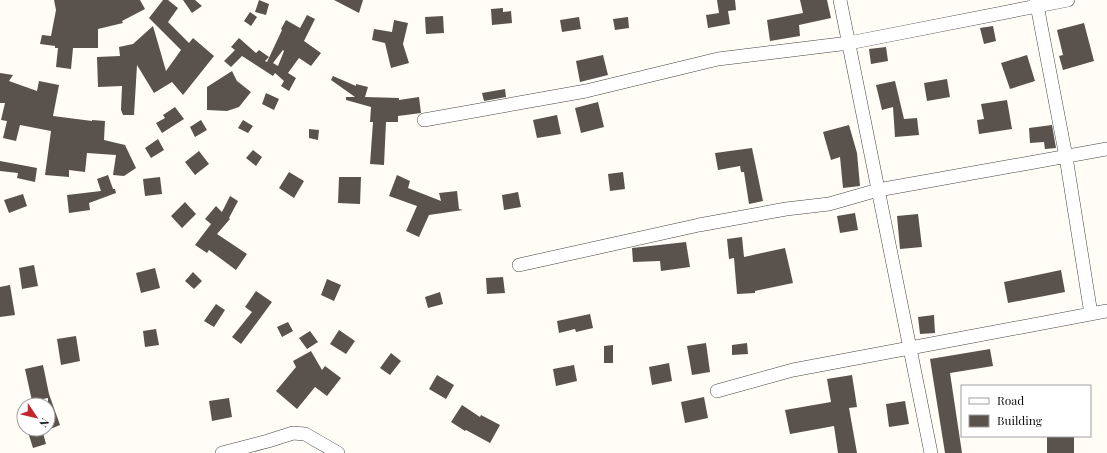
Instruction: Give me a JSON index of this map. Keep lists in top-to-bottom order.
{
  "legend": ["Road", "Building"],
  "north": "bottom right"
}
